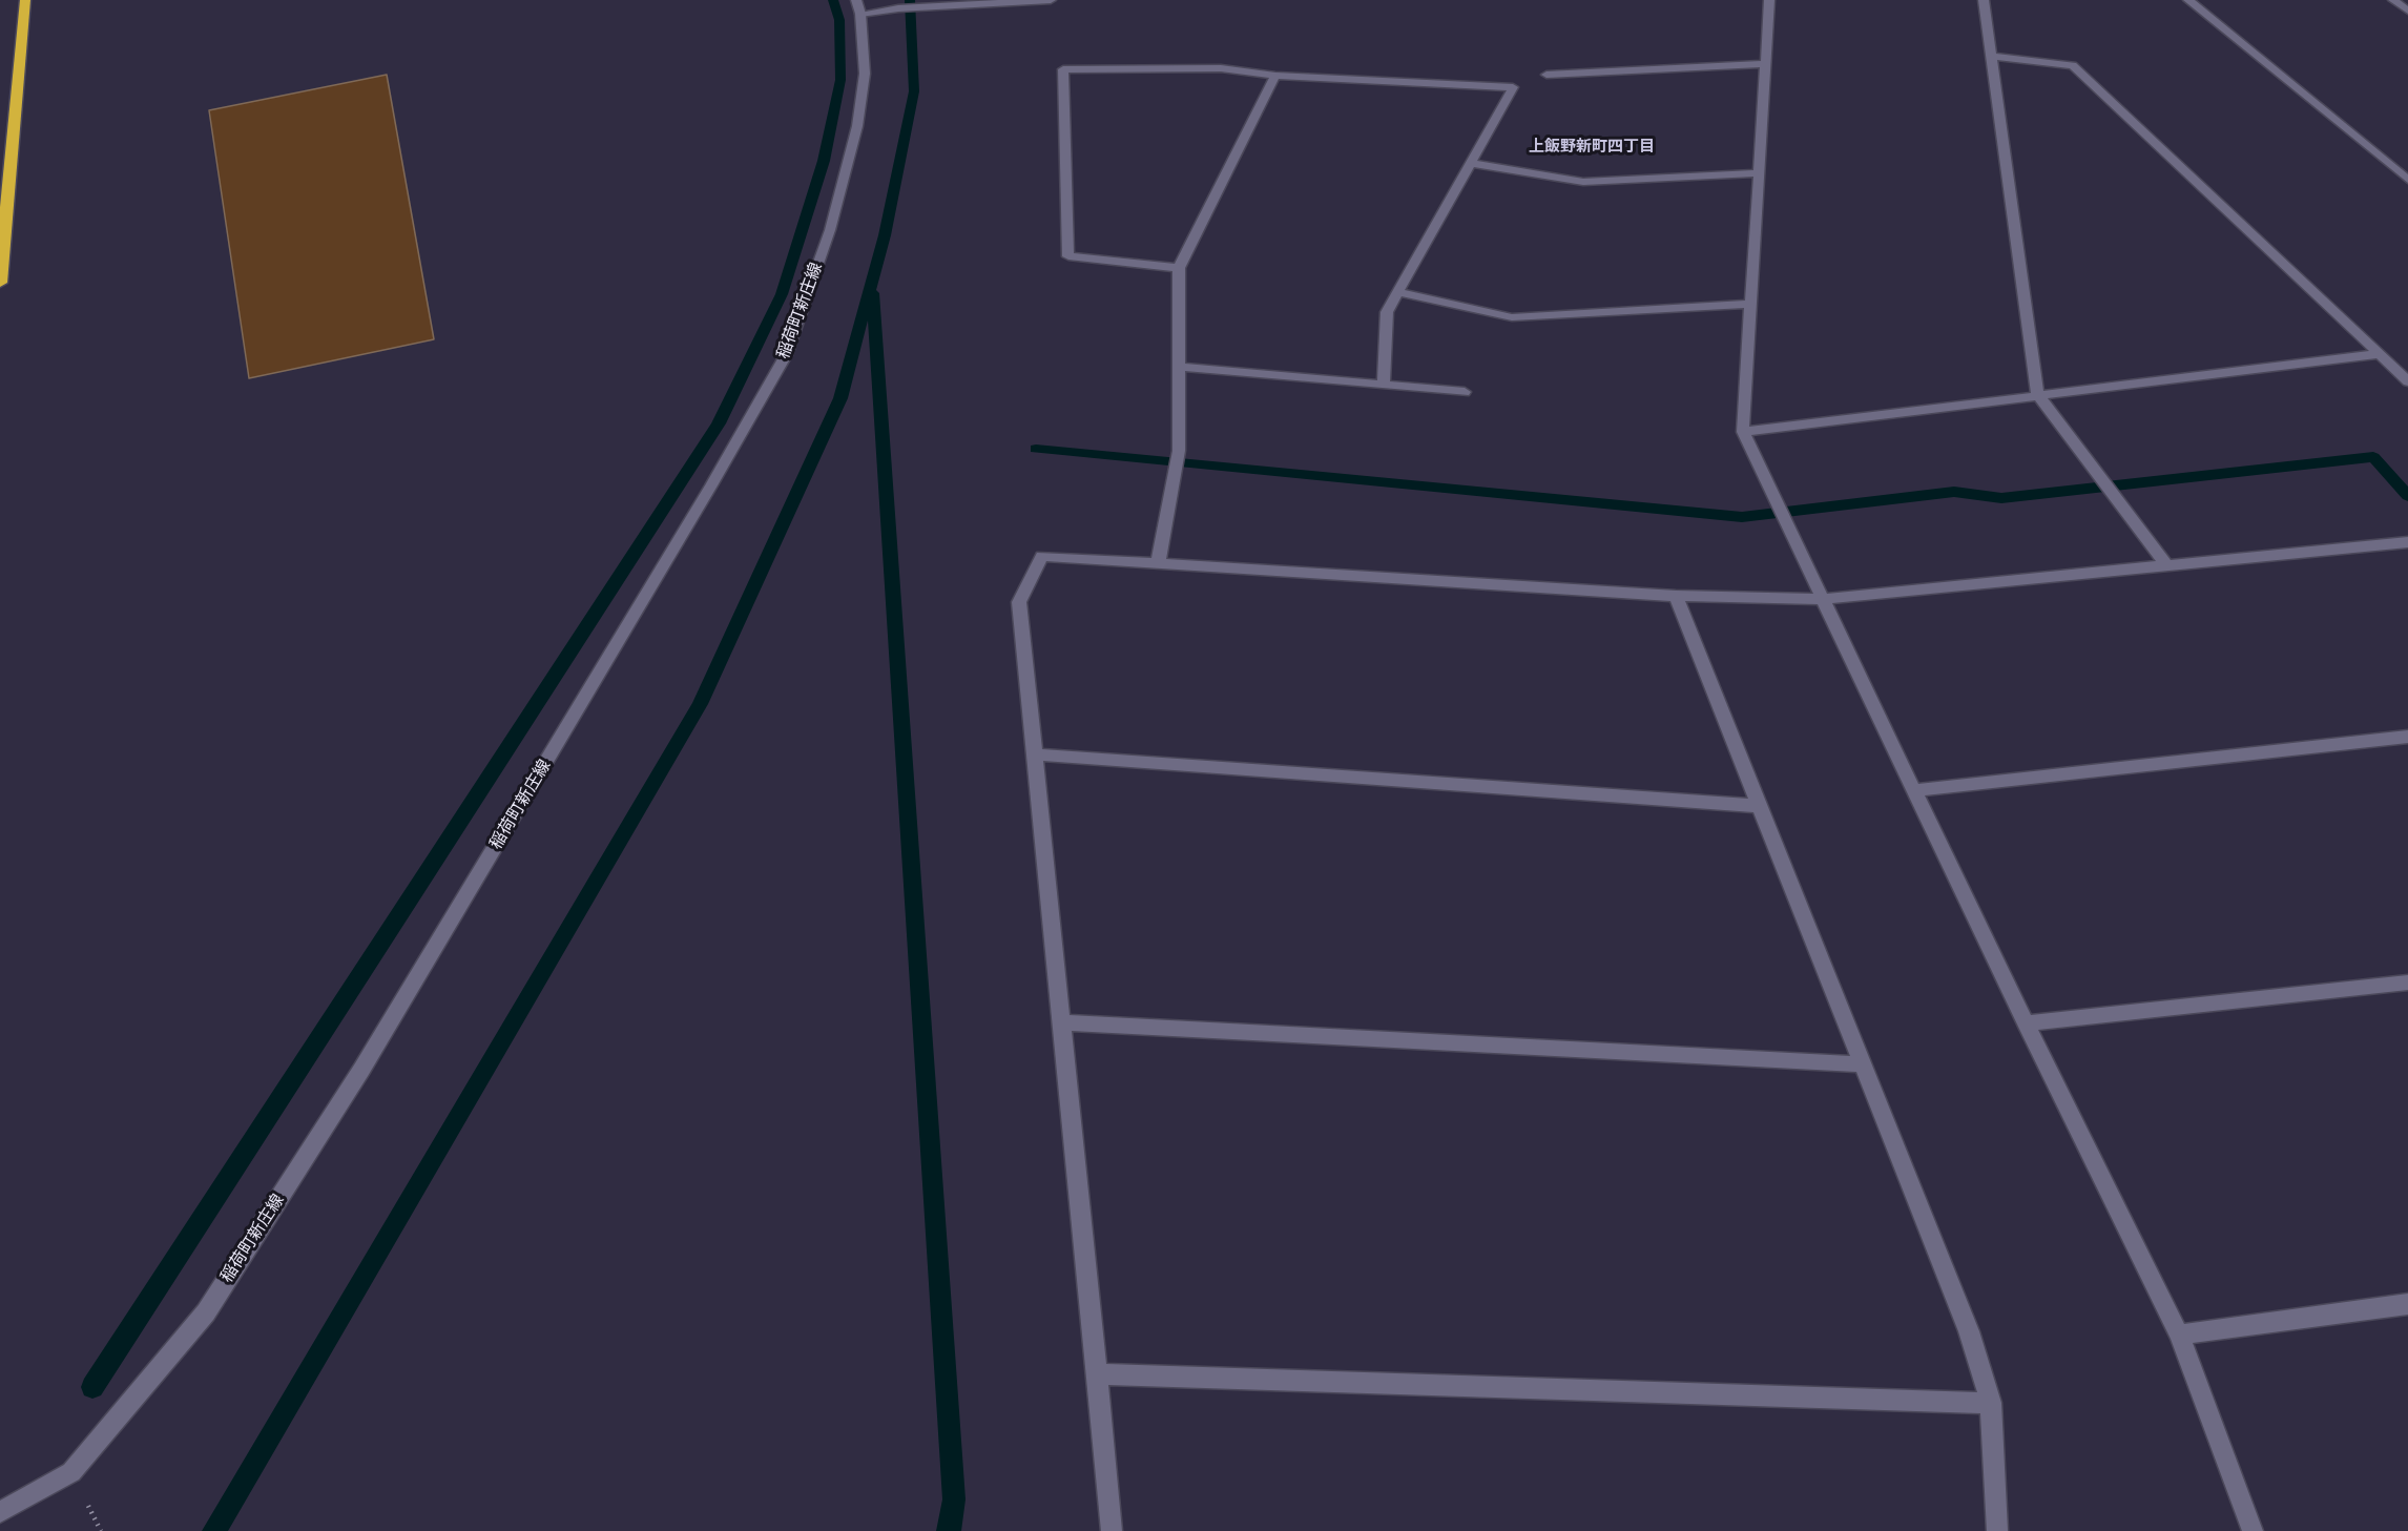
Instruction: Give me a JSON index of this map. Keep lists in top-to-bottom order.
{
  "streets": {
    "street": ["稲荷町新庄線"]
  },
  "districts": ["上飯野新町四丁目"]
}
